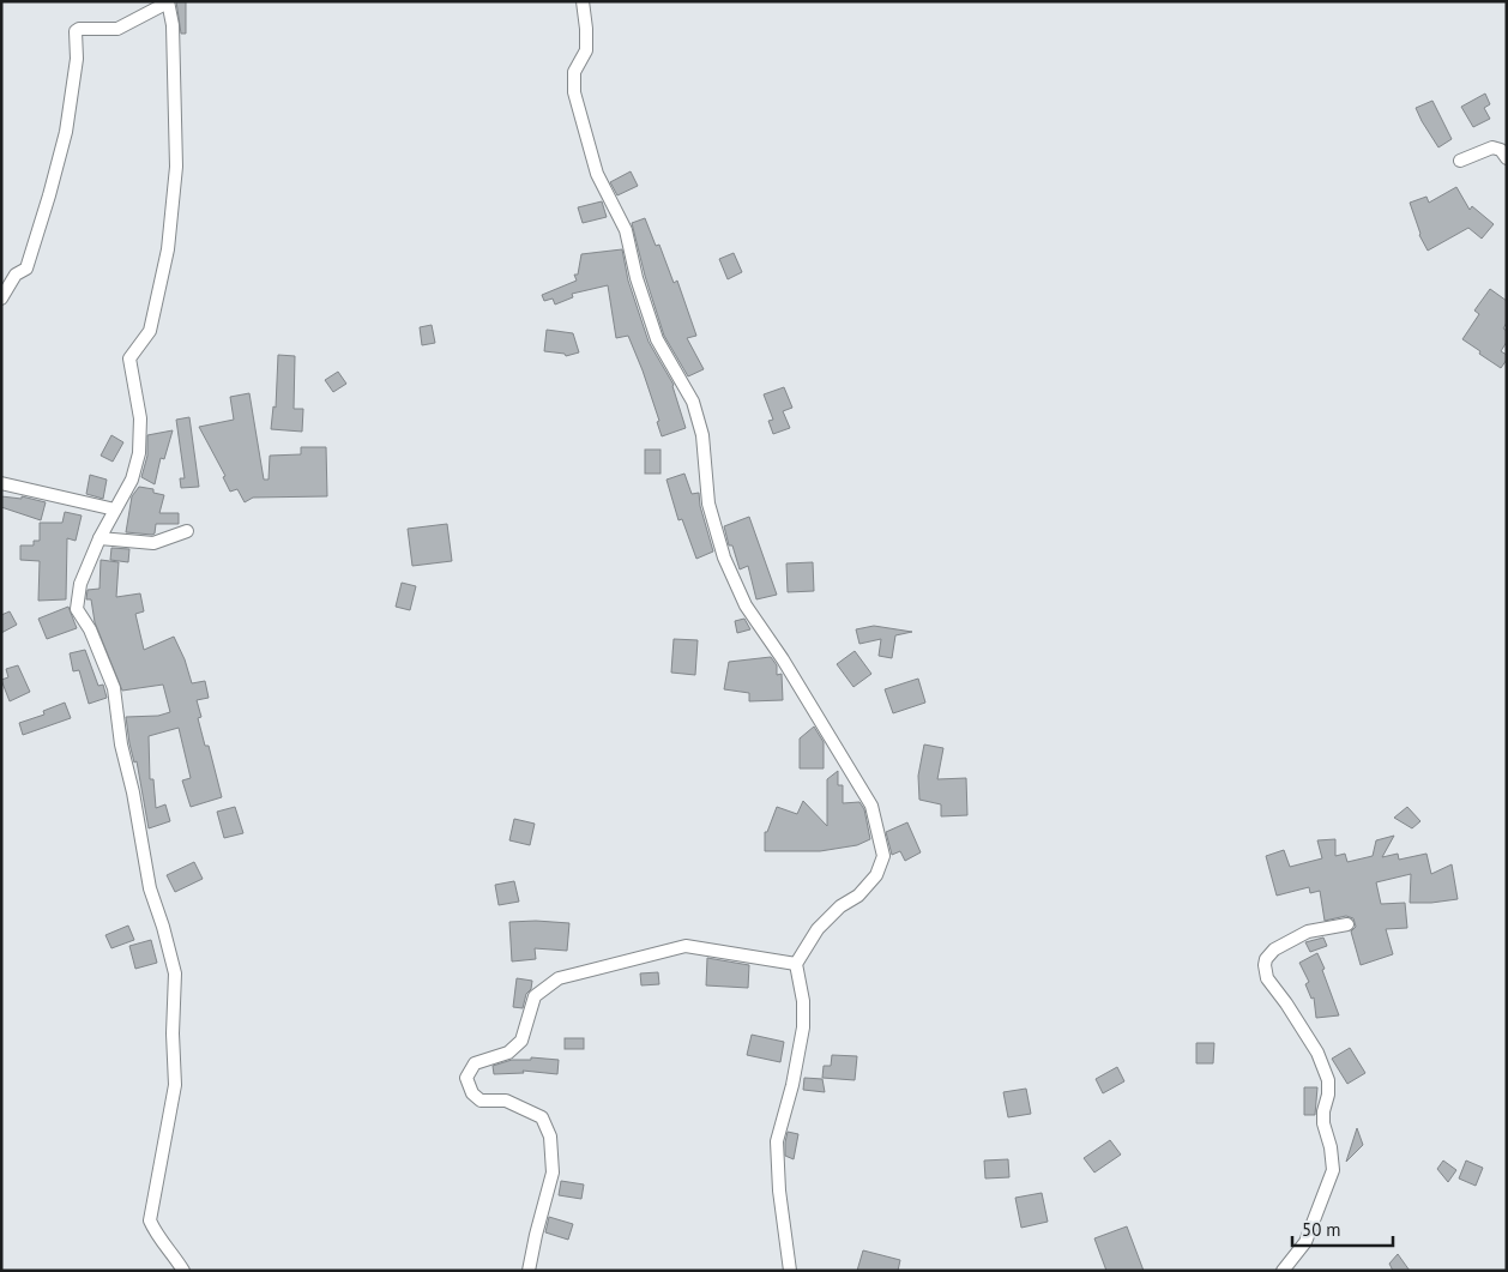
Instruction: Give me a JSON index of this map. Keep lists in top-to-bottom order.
{
  "scale_bar": "50 m"
}
